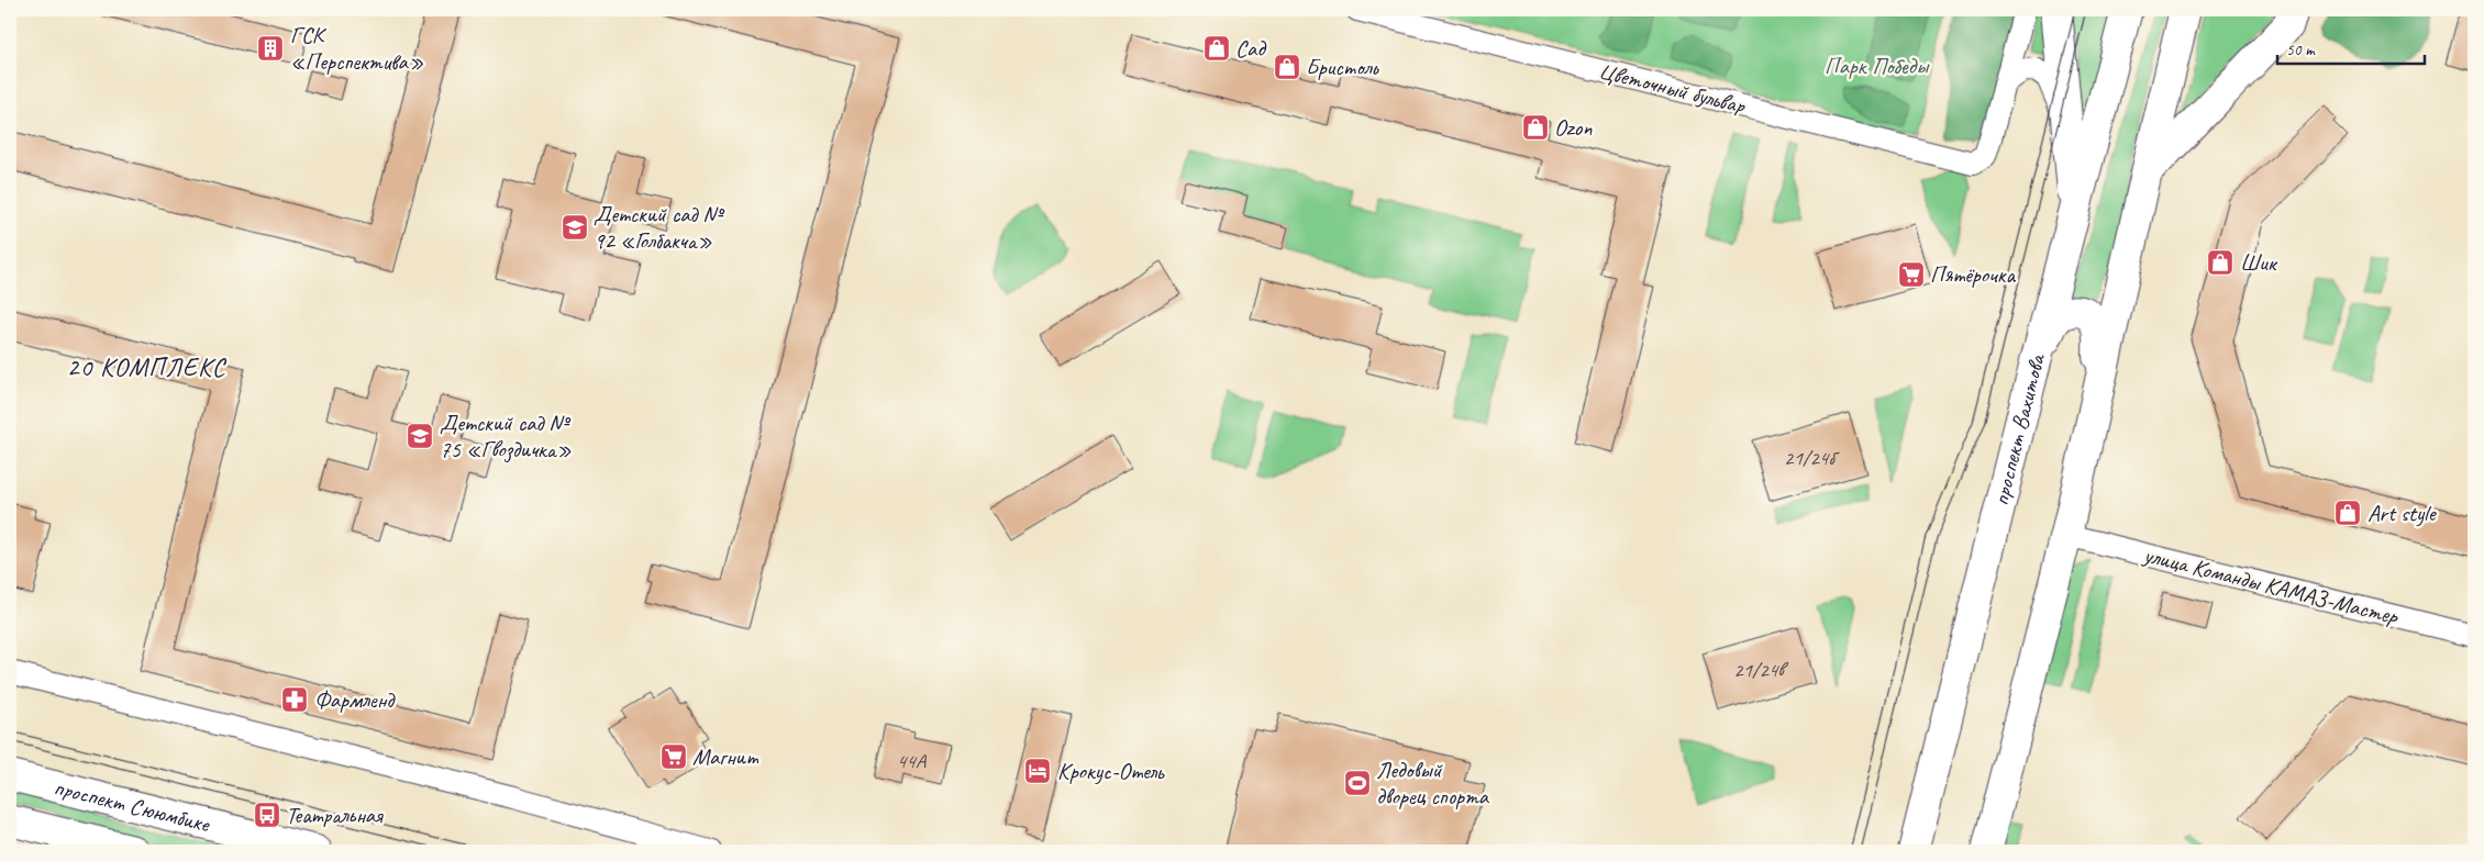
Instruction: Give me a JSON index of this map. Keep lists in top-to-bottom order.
{
  "streets": {
    "main road": ["проспект Вахитова", "проспект Сююмбике"],
    "street": ["Цветочный бульвар", "улица Команды КАМАЗ-Мастер"]
  },
  "districts": ["20 КОМПЛЕКС"],
  "parks": ["Парк Победы"],
  "places": {
    "building": ["ГСК «Перспектива»"],
    "shop": [
      "Сад",
      "Бристоль",
      "Ozon",
      "Шик",
      "Art style"
    ],
    "school or university": ["Детский сад № 92 «Голбакча»", "Детский сад № 75 «Гвоздичка»"],
    "supermarket": ["Пятёрочка", "Магнит"],
    "pharmacy": ["Фармленд"],
    "hotel": ["Крокус-Отель"],
    "sports": ["Ледовый дворец спорта"],
    "bus stop": ["Театральная"]
  },
  "house_numbers": ["21/24б", "21/24в", "44А"],
  "scale_bar": "50 m"
}
